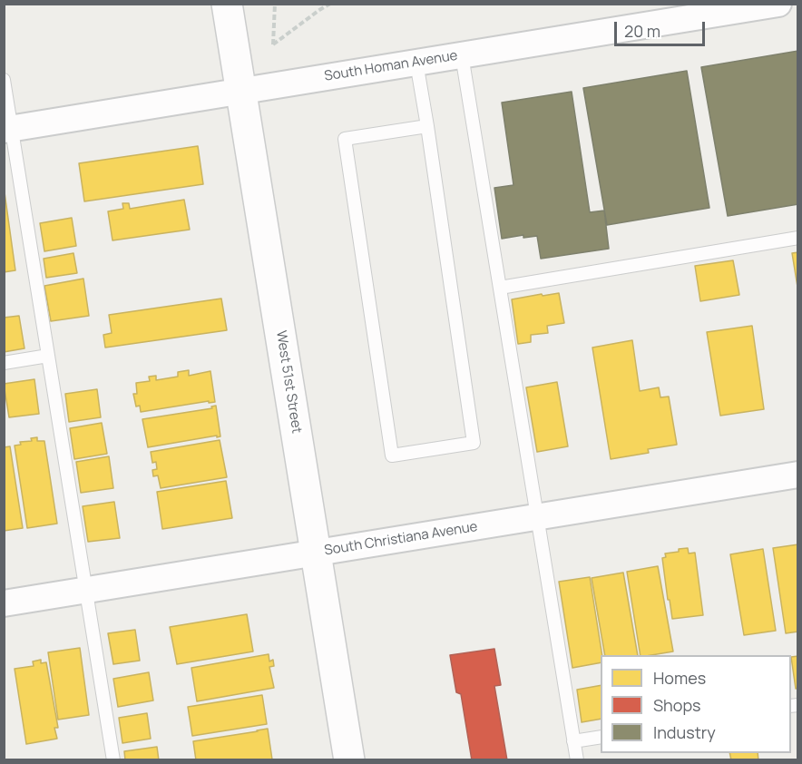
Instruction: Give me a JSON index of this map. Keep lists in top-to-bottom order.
{
  "streets": {
    "street": ["South Homan Avenue", "West 51st Street", "South Christiana Avenue"]
  },
  "crossings": [
    ["South Homan Avenue", "West 51st Street"],
    ["West 51st Street", "South Christiana Avenue"]
  ],
  "legend": ["Homes", "Shops", "Industry"],
  "scale_bar": "20 m"
}
